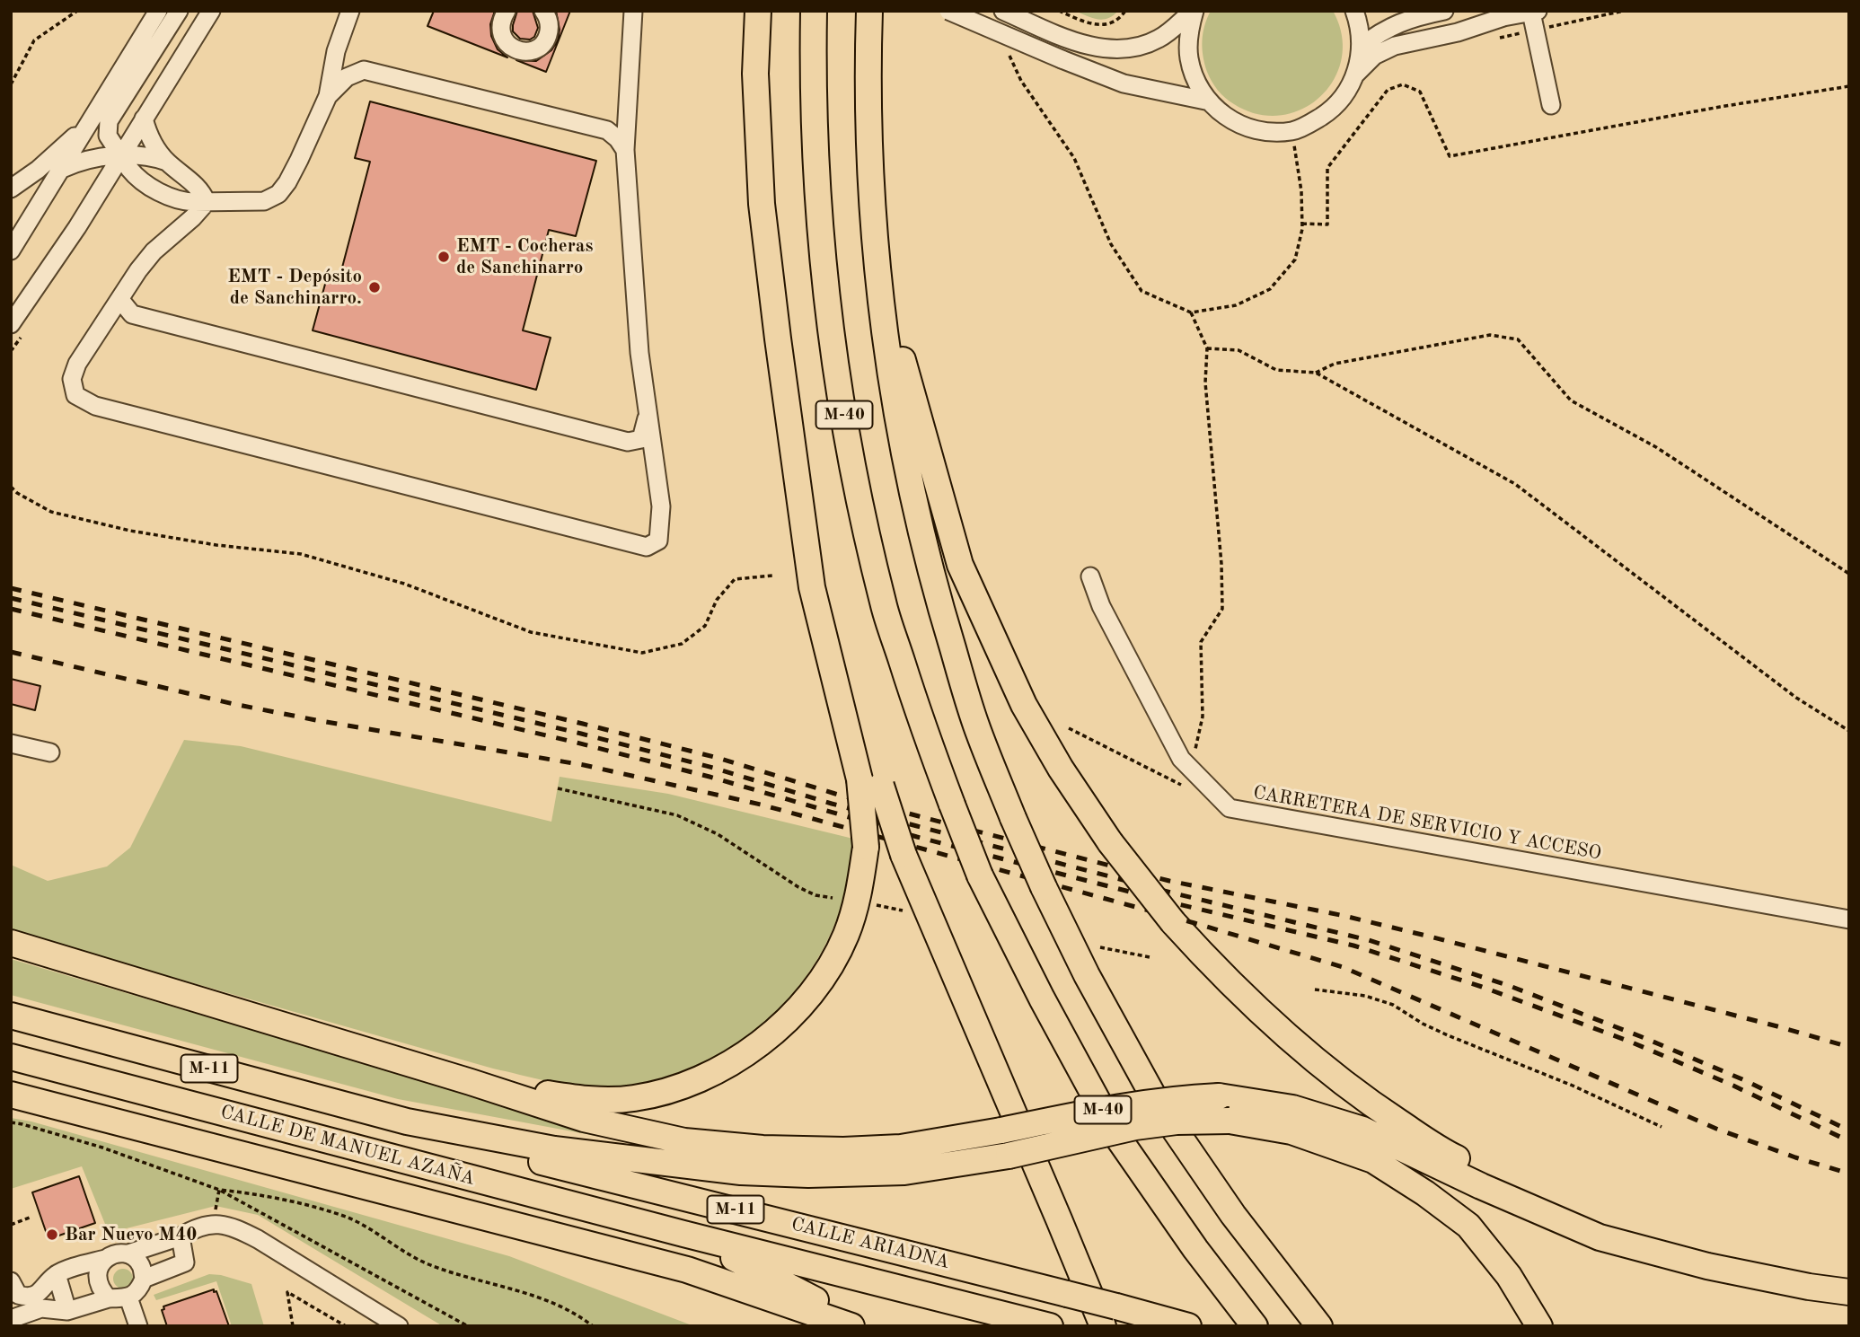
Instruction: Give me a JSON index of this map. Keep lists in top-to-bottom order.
{
  "streets": {
    "highway": [
      "M-40",
      "M-11",
      "CALLE DE MANUEL AZAÑA",
      "CALLE ARIADNA"
    ],
    "street": ["CARRETERA DE SERVICIO Y ACCESO"]
  },
  "crossings": [
    ["CALLE DE MANUEL AZAÑA", "CALLE ARIADNA"]
  ],
  "places": ["EMT - Cocheras de Sanchinarro", "EMT - Depósito de Sanchinarro.", "Bar Nuevo M40"]
}
